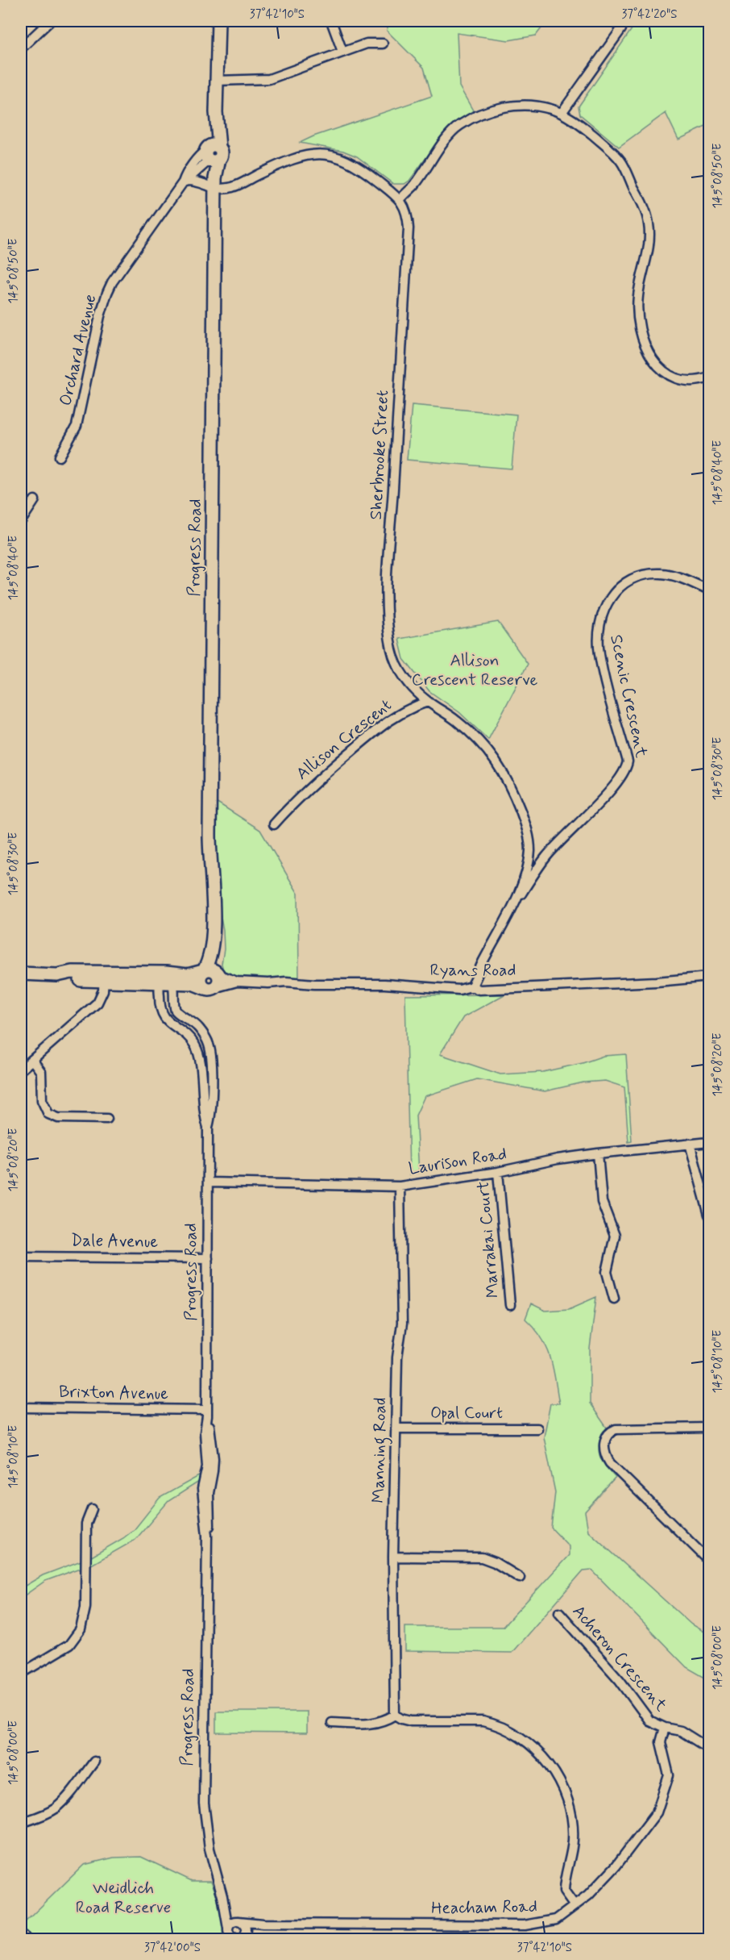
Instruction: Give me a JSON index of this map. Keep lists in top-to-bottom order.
{
  "streets": {
    "street": [
      "Orchard Avenue",
      "Sherbrooke Street",
      "Progress Road",
      "Scenic Crescent",
      "Allison Crescent",
      "Ryans Road",
      "Laurison Road",
      "Marrakai Court",
      "Dale Avenue",
      "Brixton Avenue",
      "Opal Court",
      "Manning Road",
      "Acheron Crescent",
      "Heacham Road"
    ]
  },
  "crossings": [
    ["Orchard Avenue", "Progress Road"],
    ["Sherbrooke Street", "Allison Crescent"],
    ["Progress Road", "Ryans Road"],
    ["Progress Road", "Laurison Road"],
    ["Progress Road", "Dale Avenue"],
    ["Progress Road", "Brixton Avenue"],
    ["Progress Road", "Heacham Road"],
    ["Laurison Road", "Marrakai Court"],
    ["Laurison Road", "Manning Road"],
    ["Opal Court", "Manning Road"],
    ["Acheron Crescent", "Heacham Road"]
  ],
  "parks": ["Allison Crescent Reserve", "Weidlich Road Reserve"],
  "coordinates": [
    "37°42'10\"S",
    "37°42'20\"S",
    "145°08'50\"E",
    "145°08'40\"E",
    "145°08'30\"E",
    "145°08'20\"E",
    "145°08'10\"E",
    "145°08'00\"E",
    "37°42'00\"S"
  ]
}
